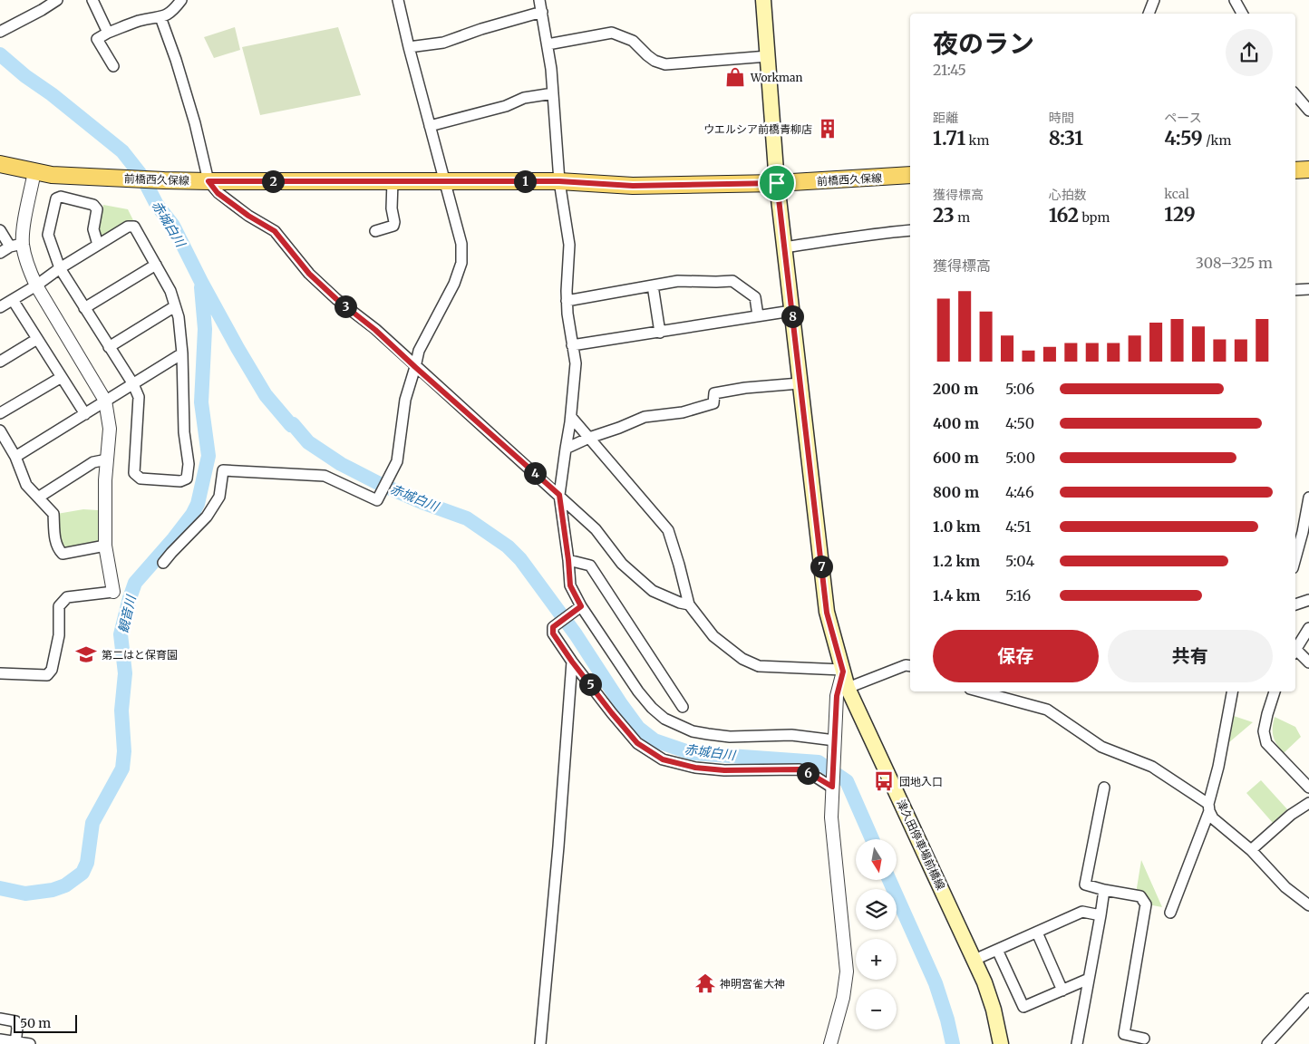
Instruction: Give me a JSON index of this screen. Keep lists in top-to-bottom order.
{
  "streets": {
    "main road": ["前橋西久保線", "津久田停車場前橋線"]
  },
  "crossings": [
    ["前橋西久保線", "津久田停車場前橋線"]
  ],
  "water": ["赤城白川", "観音川"],
  "places": {
    "shop": ["Workman"],
    "building": ["ウエルシア前橋青柳店"],
    "school or university": ["第二はと保育園"],
    "bus stop": ["団地入口"],
    "temple": ["神明宮雀大神"]
  },
  "scale_bar": "50 m",
  "north": "bottom",
  "page": {
    "heading": ["夜のラン", "21:45"],
    "stats": [
      ["距離", "1.71 km"],
      ["時間", "8:31"],
      ["ペース", "4:59 /km"],
      ["獲得標高", "23 m"],
      ["心拍数", "162 bpm"],
      ["kcal", "129"]
    ],
    "pins": [
      "1",
      "2",
      "3",
      "8",
      "4",
      "7",
      "5",
      "6"
    ],
    "chart": ["獲得標高", "308–325 m"],
    "list": [
      {
        "name": "200 m",
        "note": "5:06"
      },
      {
        "name": "400 m",
        "note": "4:50"
      },
      {
        "name": "600 m",
        "note": "5:00"
      },
      {
        "name": "800 m",
        "note": "4:46"
      },
      {
        "name": "1.0 km",
        "note": "4:51"
      },
      {
        "name": "1.2 km",
        "note": "5:04"
      },
      {
        "name": "1.4 km",
        "note": "5:16"
      }
    ],
    "buttons": ["保存", "共有"],
    "map_buttons": ["+", "−"],
    "scale": "50 m"
  }
}
